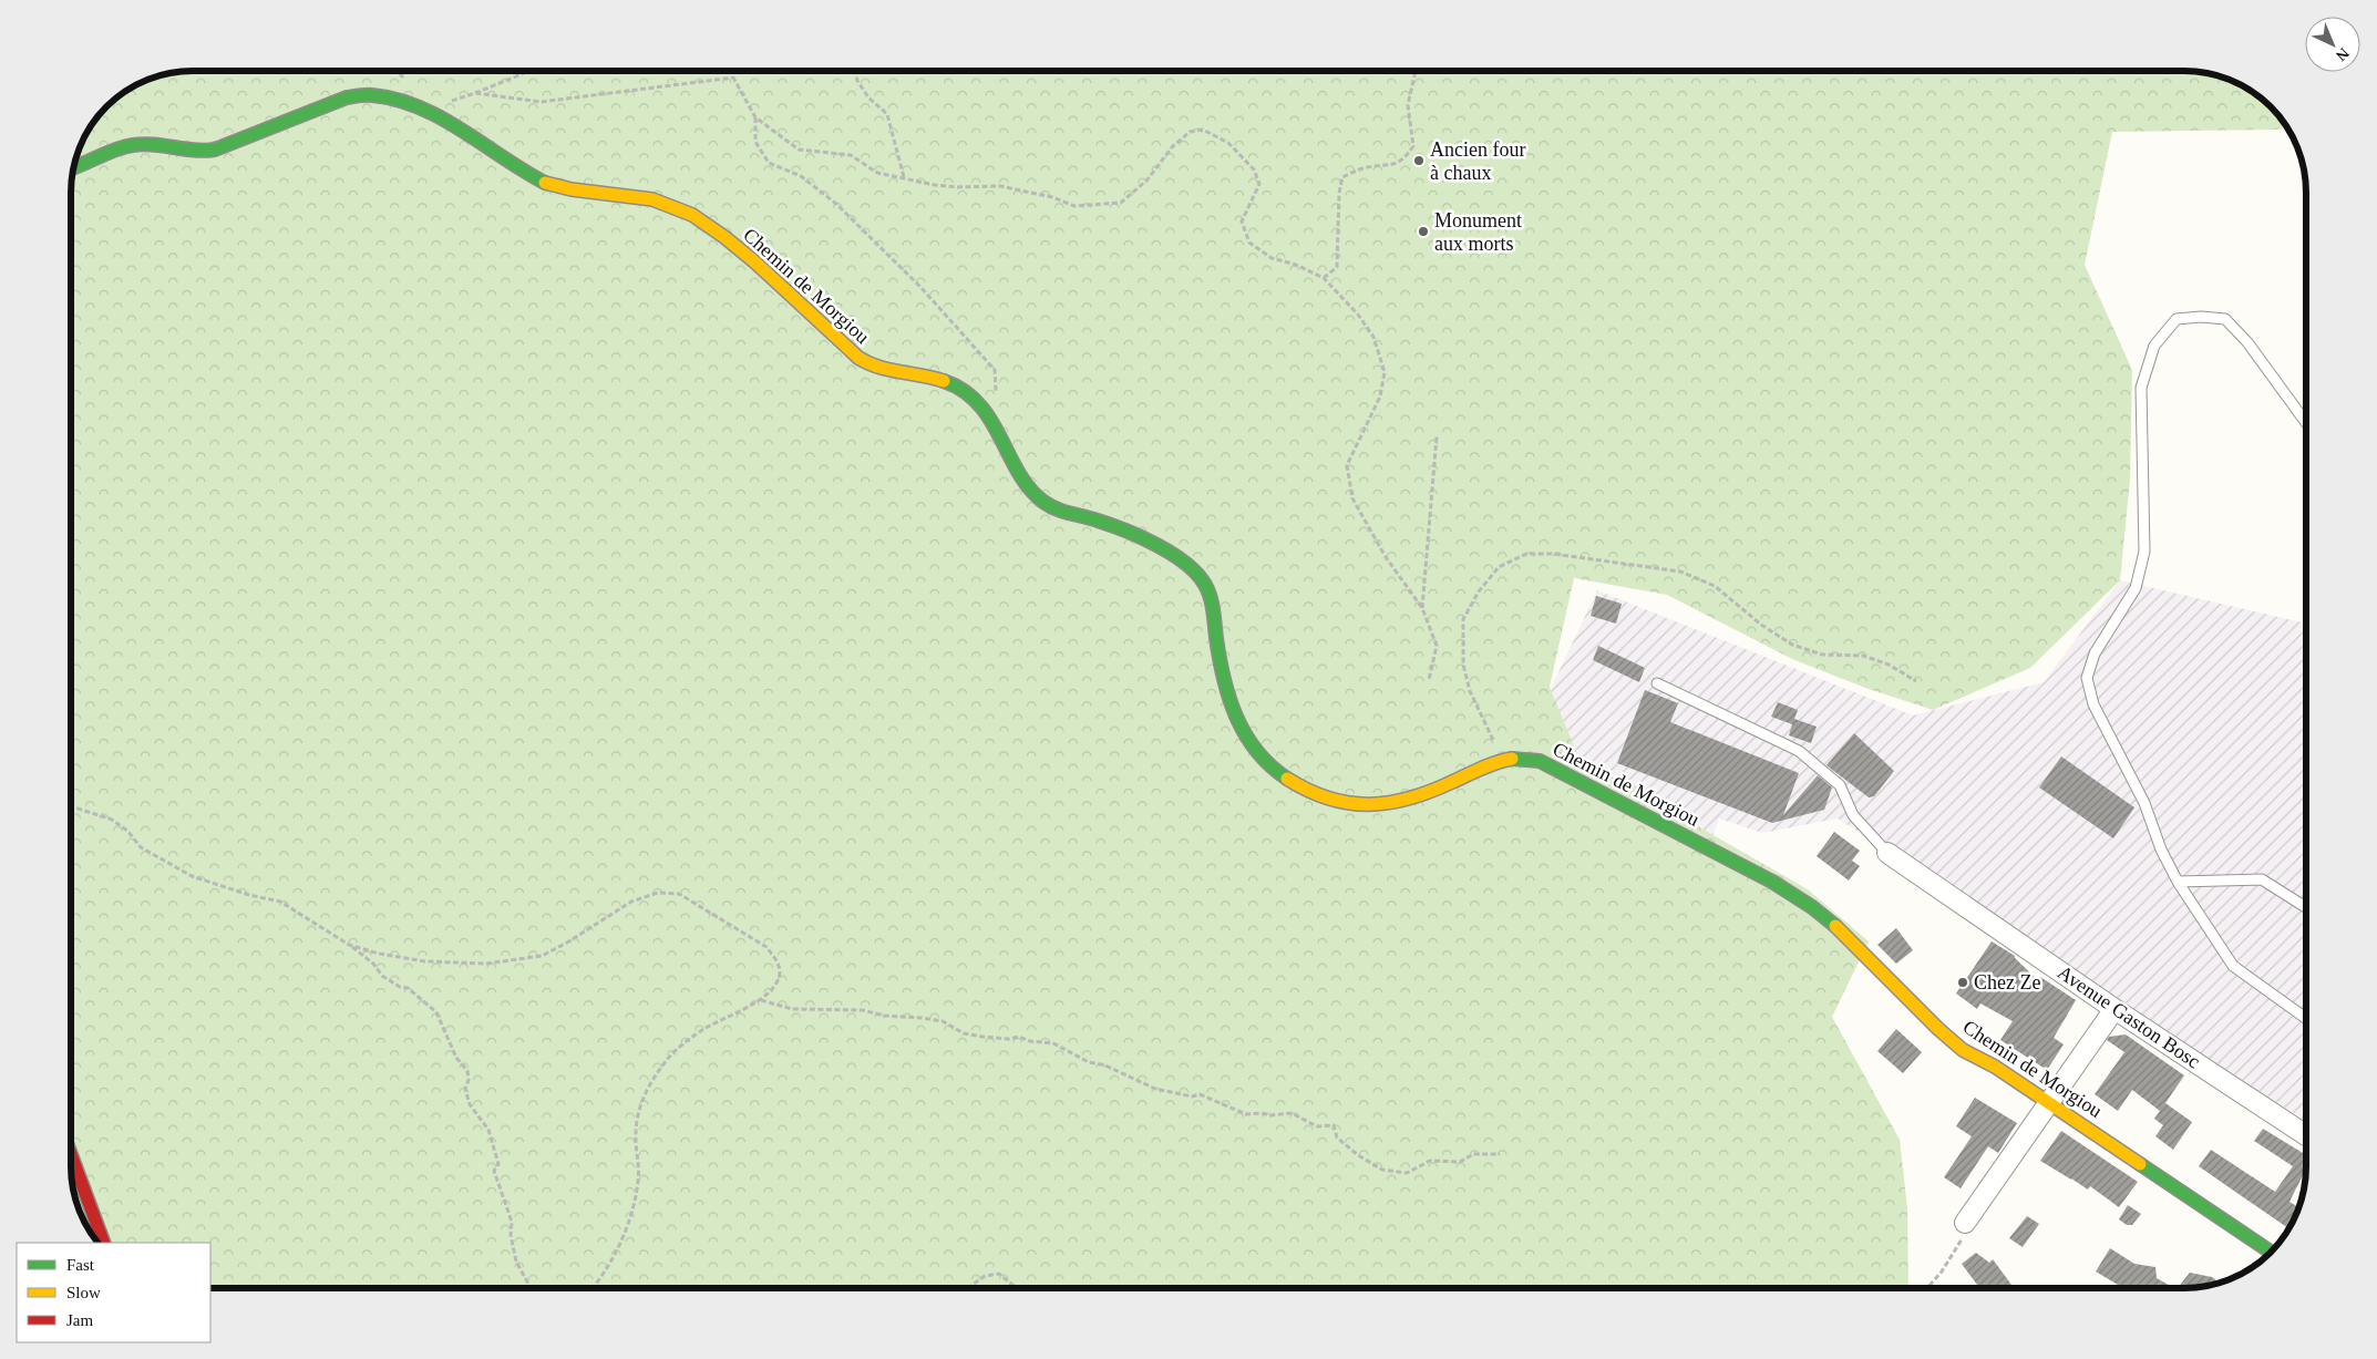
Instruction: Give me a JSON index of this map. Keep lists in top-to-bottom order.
{
  "streets": {
    "street": ["Chemin de Morgiou", "Avenue Gaston Bosc"]
  },
  "places": ["Ancien four à chaux", "Monument aux morts", "Chez Ze"],
  "legend": ["Fast", "Slow", "Jam"],
  "north": "bottom right"
}
